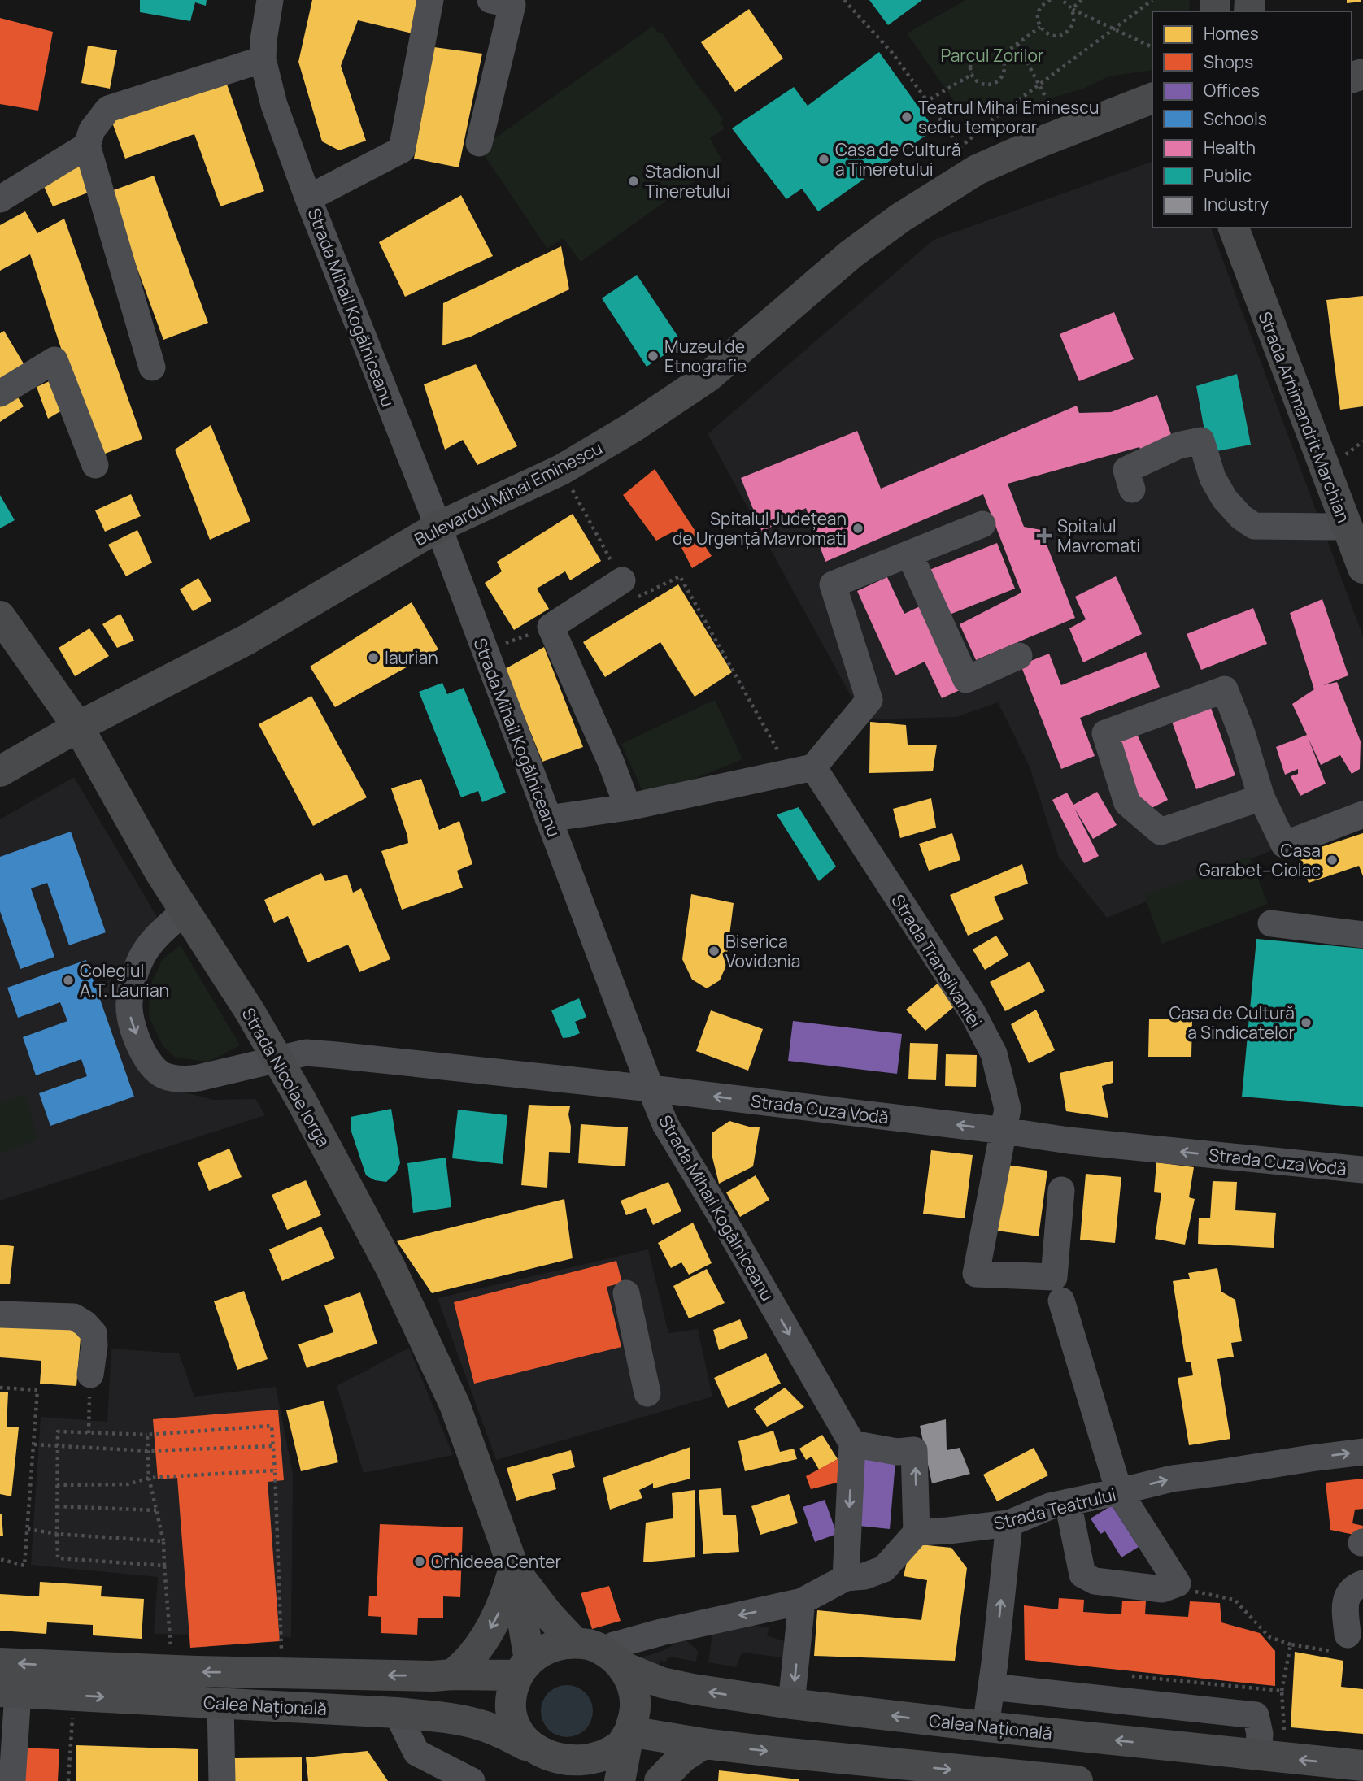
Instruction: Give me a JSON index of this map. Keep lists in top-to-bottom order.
{
  "streets": {
    "main road": [
      "Strada Arhimandrit Marchian",
      "Bulevardul Mihai Eminescu",
      "Strada Nicolae Iorga",
      "Calea Națională"
    ],
    "street": [
      "Strada Mihail Kogălniceanu",
      "Strada Transilvaniei",
      "Strada Cuza Vodă",
      "Strada Teatrului"
    ]
  },
  "crossings": [
    ["Strada Mihail Kogălniceanu", "Bulevardul Mihai Eminescu"],
    ["Strada Mihail Kogălniceanu", "Strada Cuza Vodă"],
    ["Bulevardul Mihai Eminescu", "Strada Nicolae Iorga"],
    ["Strada Transilvaniei", "Strada Cuza Vodă"],
    ["Strada Nicolae Iorga", "Strada Cuza Vodă"],
    ["Strada Nicolae Iorga", "Calea Națională"]
  ],
  "one_way": ["Strada Teatrului"],
  "parks": ["Parcul Zorilor"],
  "places": {
    "other": [
      "Teatrul Mihai Eminescu sediu temporar",
      "Casa de Cultură a Tineretului",
      "Stadionul Tineretului",
      "Muzeul de Etnografie",
      "Spitalul Județean de Urgență Mavromati",
      "laurian",
      "Casa Garabet–Ciolac",
      "Biserica Vovidenia",
      "Colegiul A.T. Laurian",
      "Casa de Cultură a Sindicatelor",
      "Orhideea Center"
    ],
    "health": ["Spitalul Mavromati"]
  },
  "legend": [
    "Homes",
    "Shops",
    "Offices",
    "Schools",
    "Health",
    "Public",
    "Industry"
  ]
}
